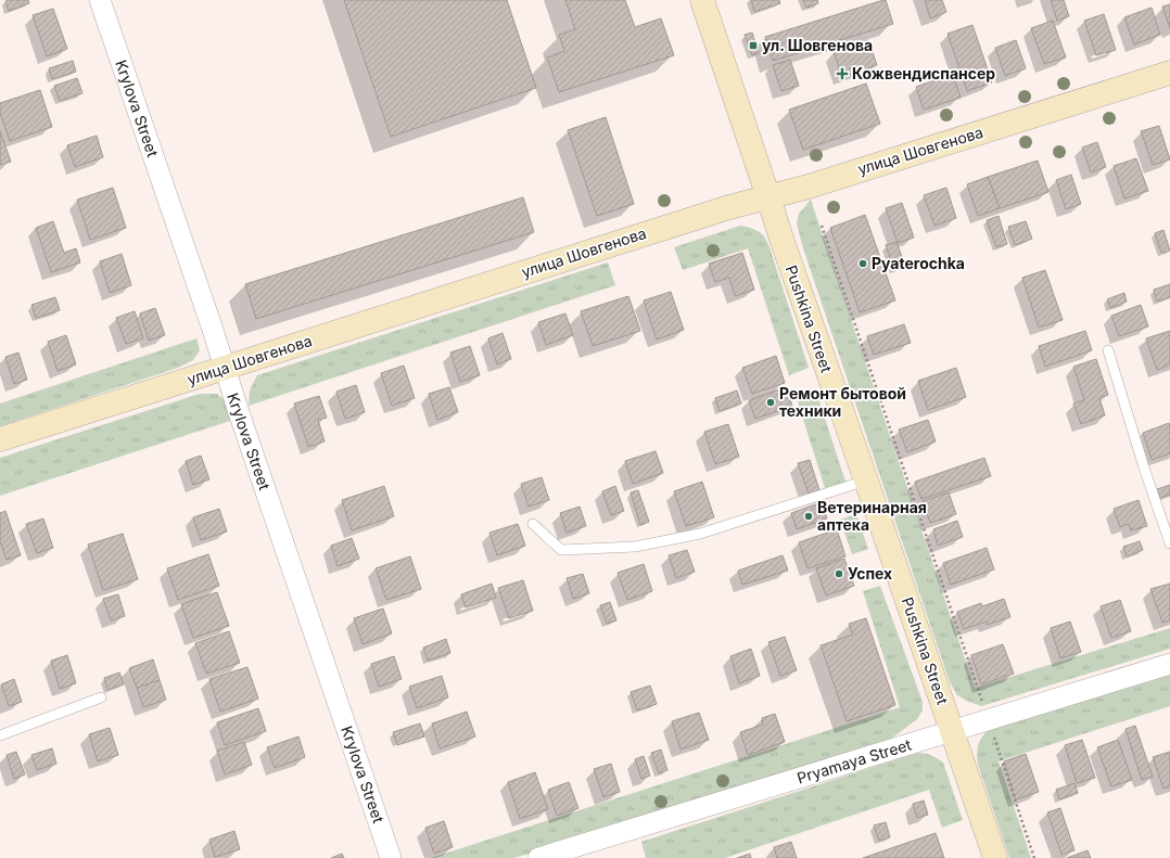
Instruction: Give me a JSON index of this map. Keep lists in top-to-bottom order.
{
  "streets": {
    "main road": ["улица Шовгенова", "Pushkina Street"],
    "street": ["Krylova Street", "Pryamaya Street"]
  },
  "crossings": [
    ["Krylova Street", "улица Шовгенова"],
    ["улица Шовгенова", "Pushkina Street"],
    ["Pushkina Street", "Pryamaya Street"]
  ],
  "places": {
    "transit": ["ул. Шовгенова"],
    "health": ["Кожвендиспансер"],
    "other": [
      "Pyaterochka",
      "Ремонт бытовой техники",
      "Ветеринарная аптека",
      "Успех"
    ]
  }
}
